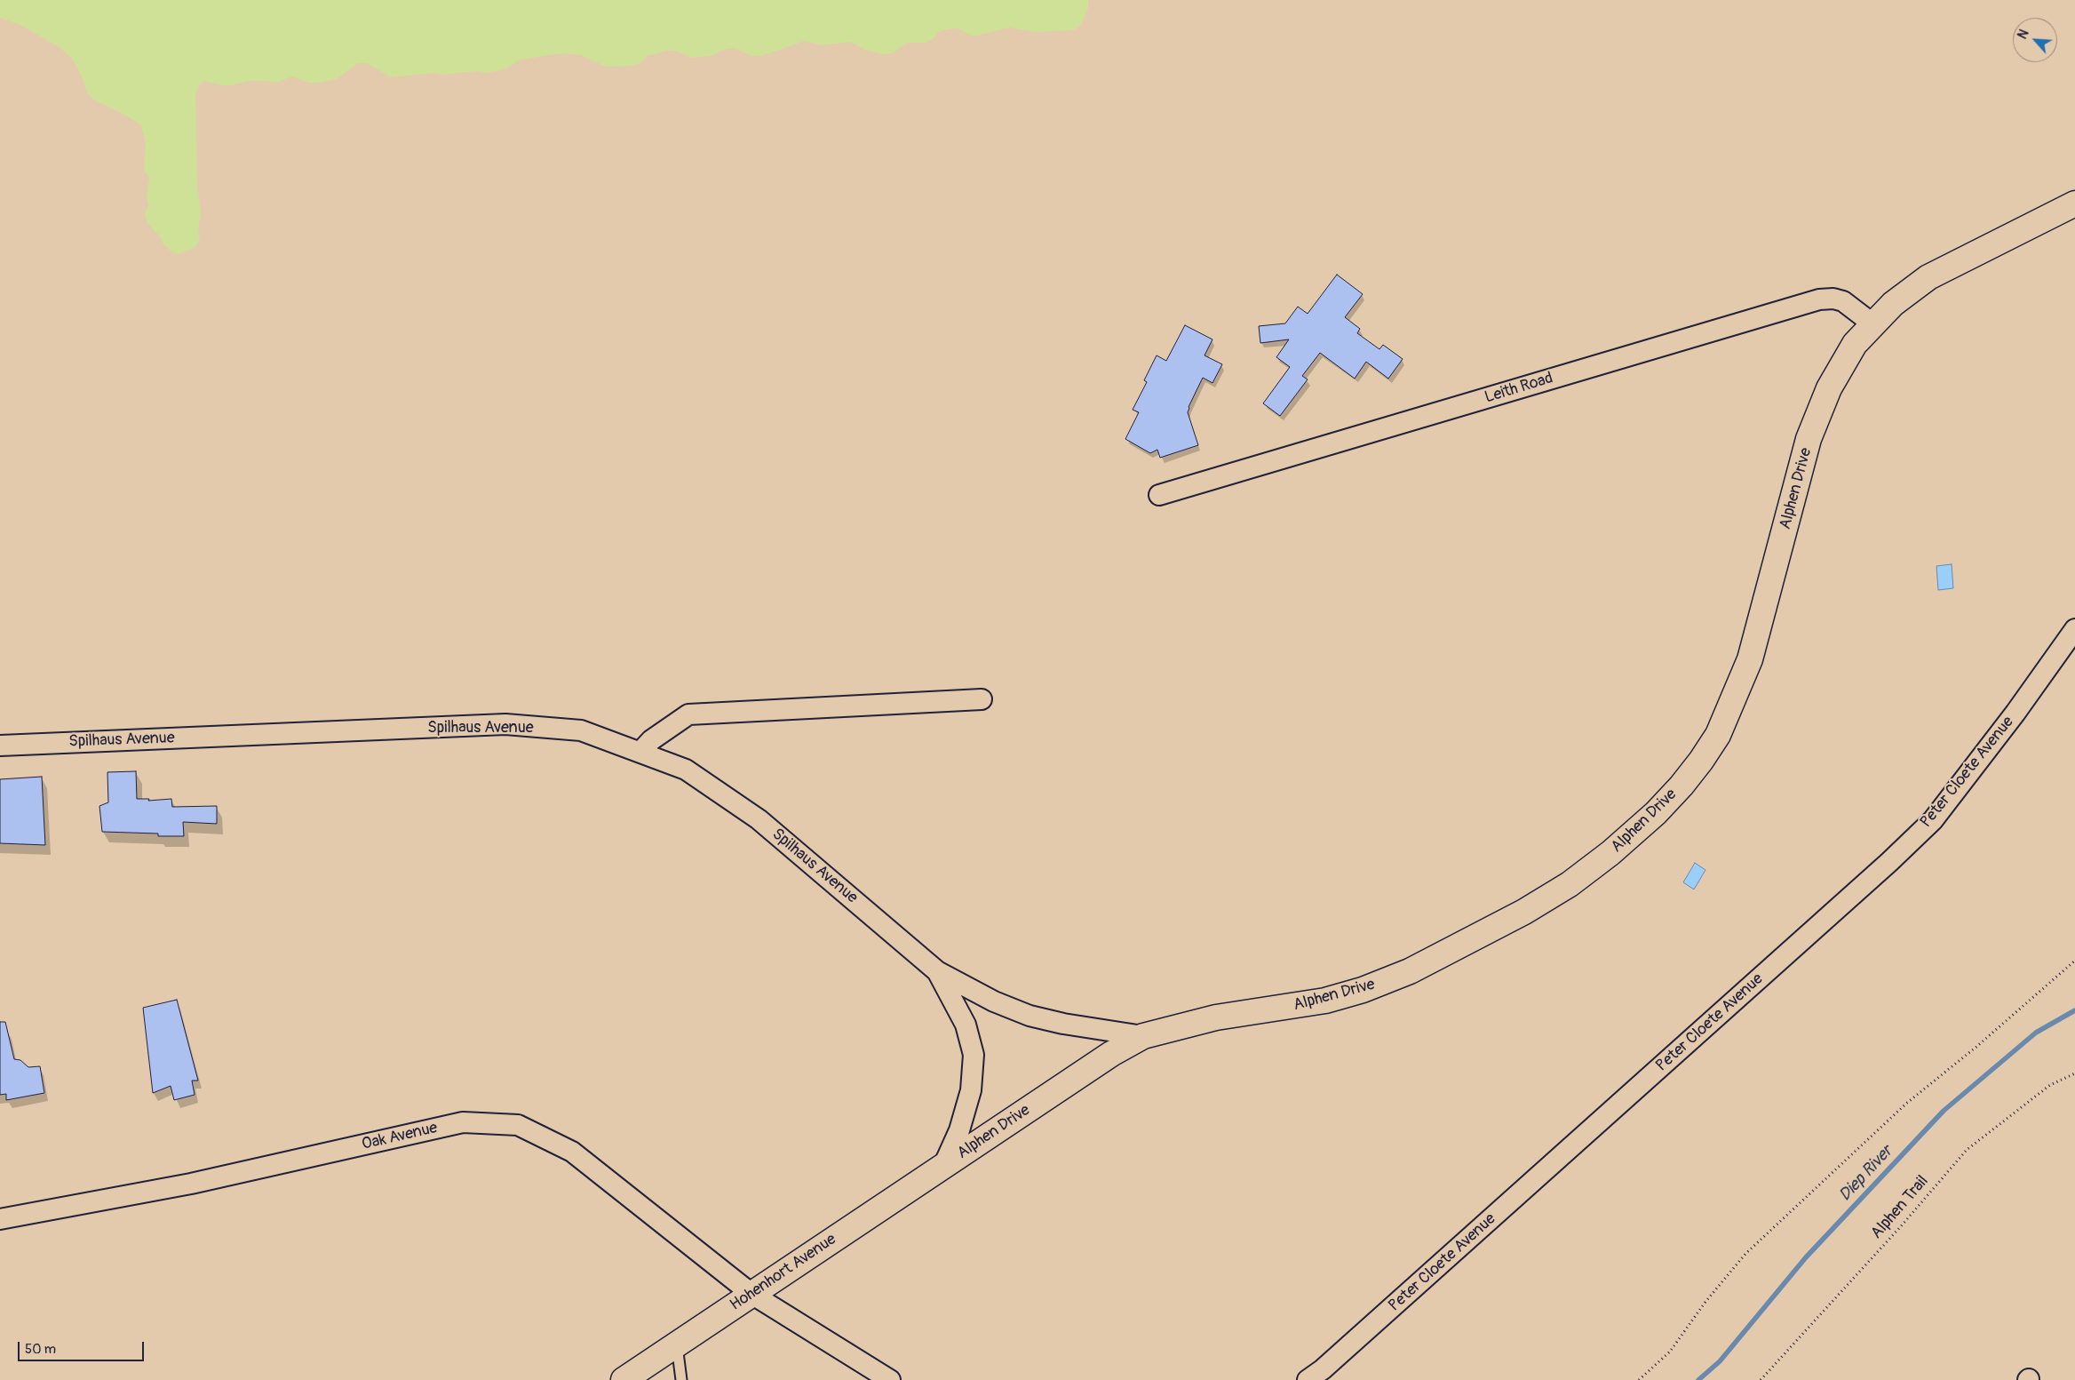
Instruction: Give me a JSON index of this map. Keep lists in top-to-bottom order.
{
  "streets": {
    "street": [
      "Leith Road",
      "Alphen Drive",
      "Spilhaus Avenue",
      "Peter Cloete Avenue",
      "Oak Avenue",
      "Hohenhort Avenue"
    ],
    "path": ["Alphen Trail"]
  },
  "crossings": [
    ["Leith Road", "Alphen Drive"],
    ["Alphen Drive", "Spilhaus Avenue"],
    ["Alphen Drive", "Hohenhort Avenue"],
    ["Spilhaus Avenue", "Hohenhort Avenue"],
    ["Oak Avenue", "Hohenhort Avenue"]
  ],
  "water": ["Diep River"],
  "scale_bar": "50 m",
  "north": "top left"
}
